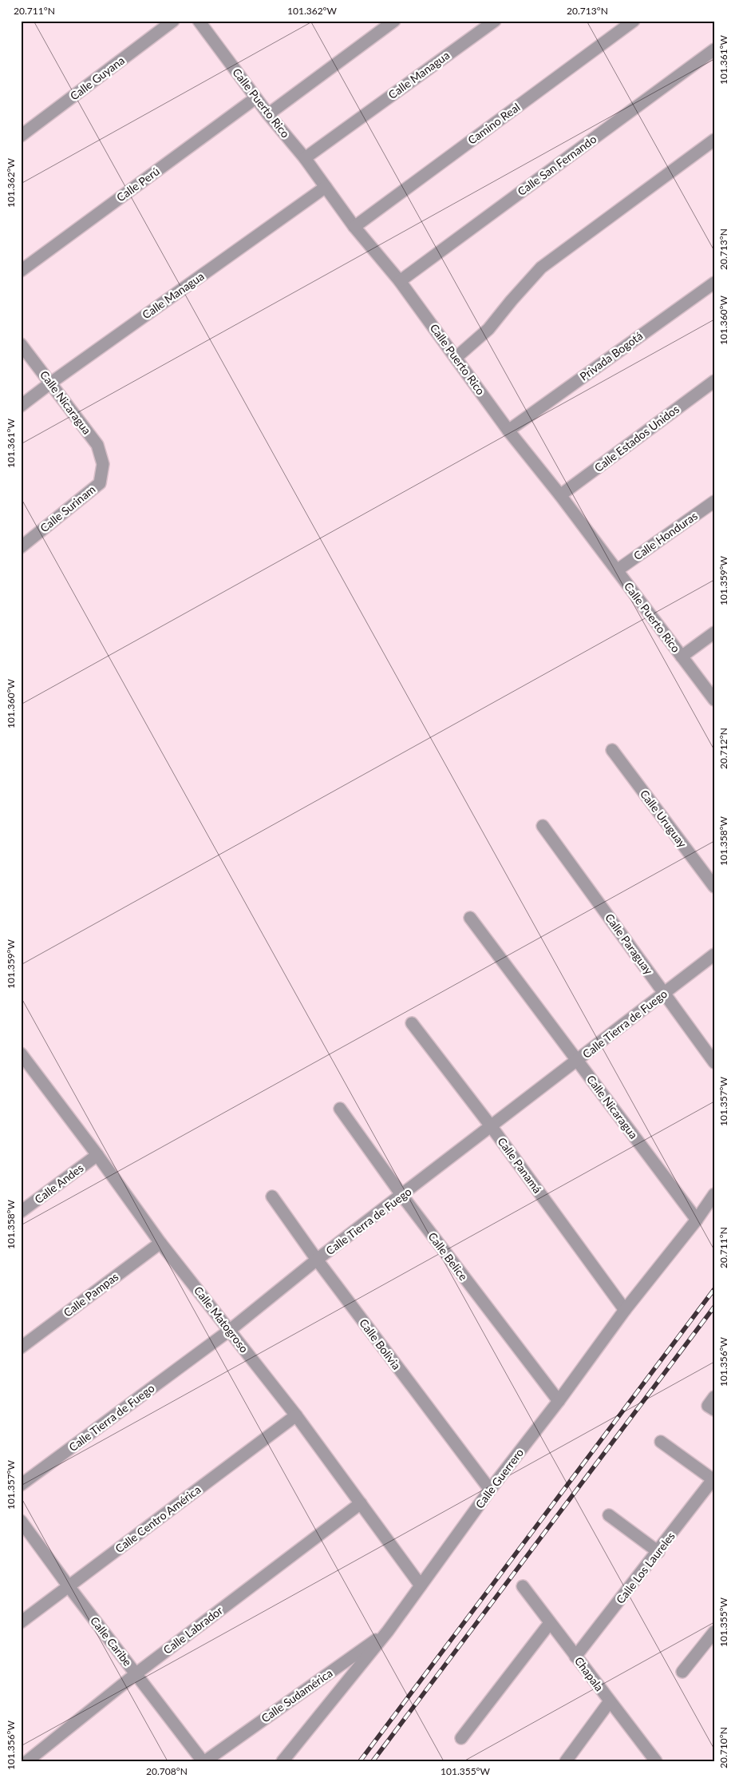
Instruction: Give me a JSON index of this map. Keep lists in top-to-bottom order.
{
  "streets": {
    "street": [
      "Calle Managua",
      "Calle Guyana",
      "Calle Puerto Rico",
      "Camino Real",
      "Calle San Fernando",
      "Calle Perú",
      "Privada Bogotá",
      "Calle Nicaragua",
      "Calle Estados Unidos",
      "Calle Surinam",
      "Calle Honduras",
      "Calle Uruguay",
      "Calle Paraguay",
      "Calle Tierra de Fuego",
      "Calle Panamá",
      "Calle Andes",
      "Calle Belice",
      "Calle Pampas",
      "Calle Matogroso",
      "Calle Bolivia",
      "Calle Guerrero",
      "Calle Centro América",
      "Calle Los Laureles",
      "Calle Labrador",
      "Calle Caribe",
      "Chapala",
      "Calle Sudamérica"
    ]
  },
  "crossings": [
    ["Calle Managua", "Calle Puerto Rico"],
    ["Calle Managua", "Calle Nicaragua"],
    ["Calle Puerto Rico", "Camino Real"],
    ["Calle Puerto Rico", "Calle San Fernando"],
    ["Calle Puerto Rico", "Calle Perú"],
    ["Calle Puerto Rico", "Privada Bogotá"],
    ["Calle Puerto Rico", "Calle Estados Unidos"],
    ["Calle Puerto Rico", "Calle Honduras"],
    ["Calle Nicaragua", "Calle Surinam"],
    ["Calle Nicaragua", "Calle Tierra de Fuego"],
    ["Calle Nicaragua", "Calle Guerrero"],
    ["Calle Paraguay", "Calle Tierra de Fuego"],
    ["Calle Tierra de Fuego", "Calle Panamá"],
    ["Calle Tierra de Fuego", "Calle Belice"],
    ["Calle Tierra de Fuego", "Calle Matogroso"],
    ["Calle Tierra de Fuego", "Calle Bolivia"],
    ["Calle Panamá", "Calle Guerrero"],
    ["Calle Andes", "Calle Matogroso"],
    ["Calle Belice", "Calle Guerrero"],
    ["Calle Pampas", "Calle Matogroso"],
    ["Calle Matogroso", "Calle Guerrero"],
    ["Calle Matogroso", "Calle Centro América"],
    ["Calle Matogroso", "Calle Labrador"],
    ["Calle Bolivia", "Calle Guerrero"],
    ["Calle Guerrero", "Calle Sudamérica"],
    ["Calle Centro América", "Calle Caribe"],
    ["Calle Los Laureles", "Chapala"],
    ["Calle Labrador", "Calle Caribe"],
    ["Calle Caribe", "Calle Sudamérica"]
  ],
  "coordinates": [
    "20.711°N",
    "101.362°W",
    "20.713°N",
    "101.361°W",
    "101.360°W",
    "101.359°W",
    "20.712°N",
    "101.358°W",
    "101.357°W",
    "101.356°W",
    "101.355°W",
    "20.710°N",
    "20.708°N"
  ]
}
